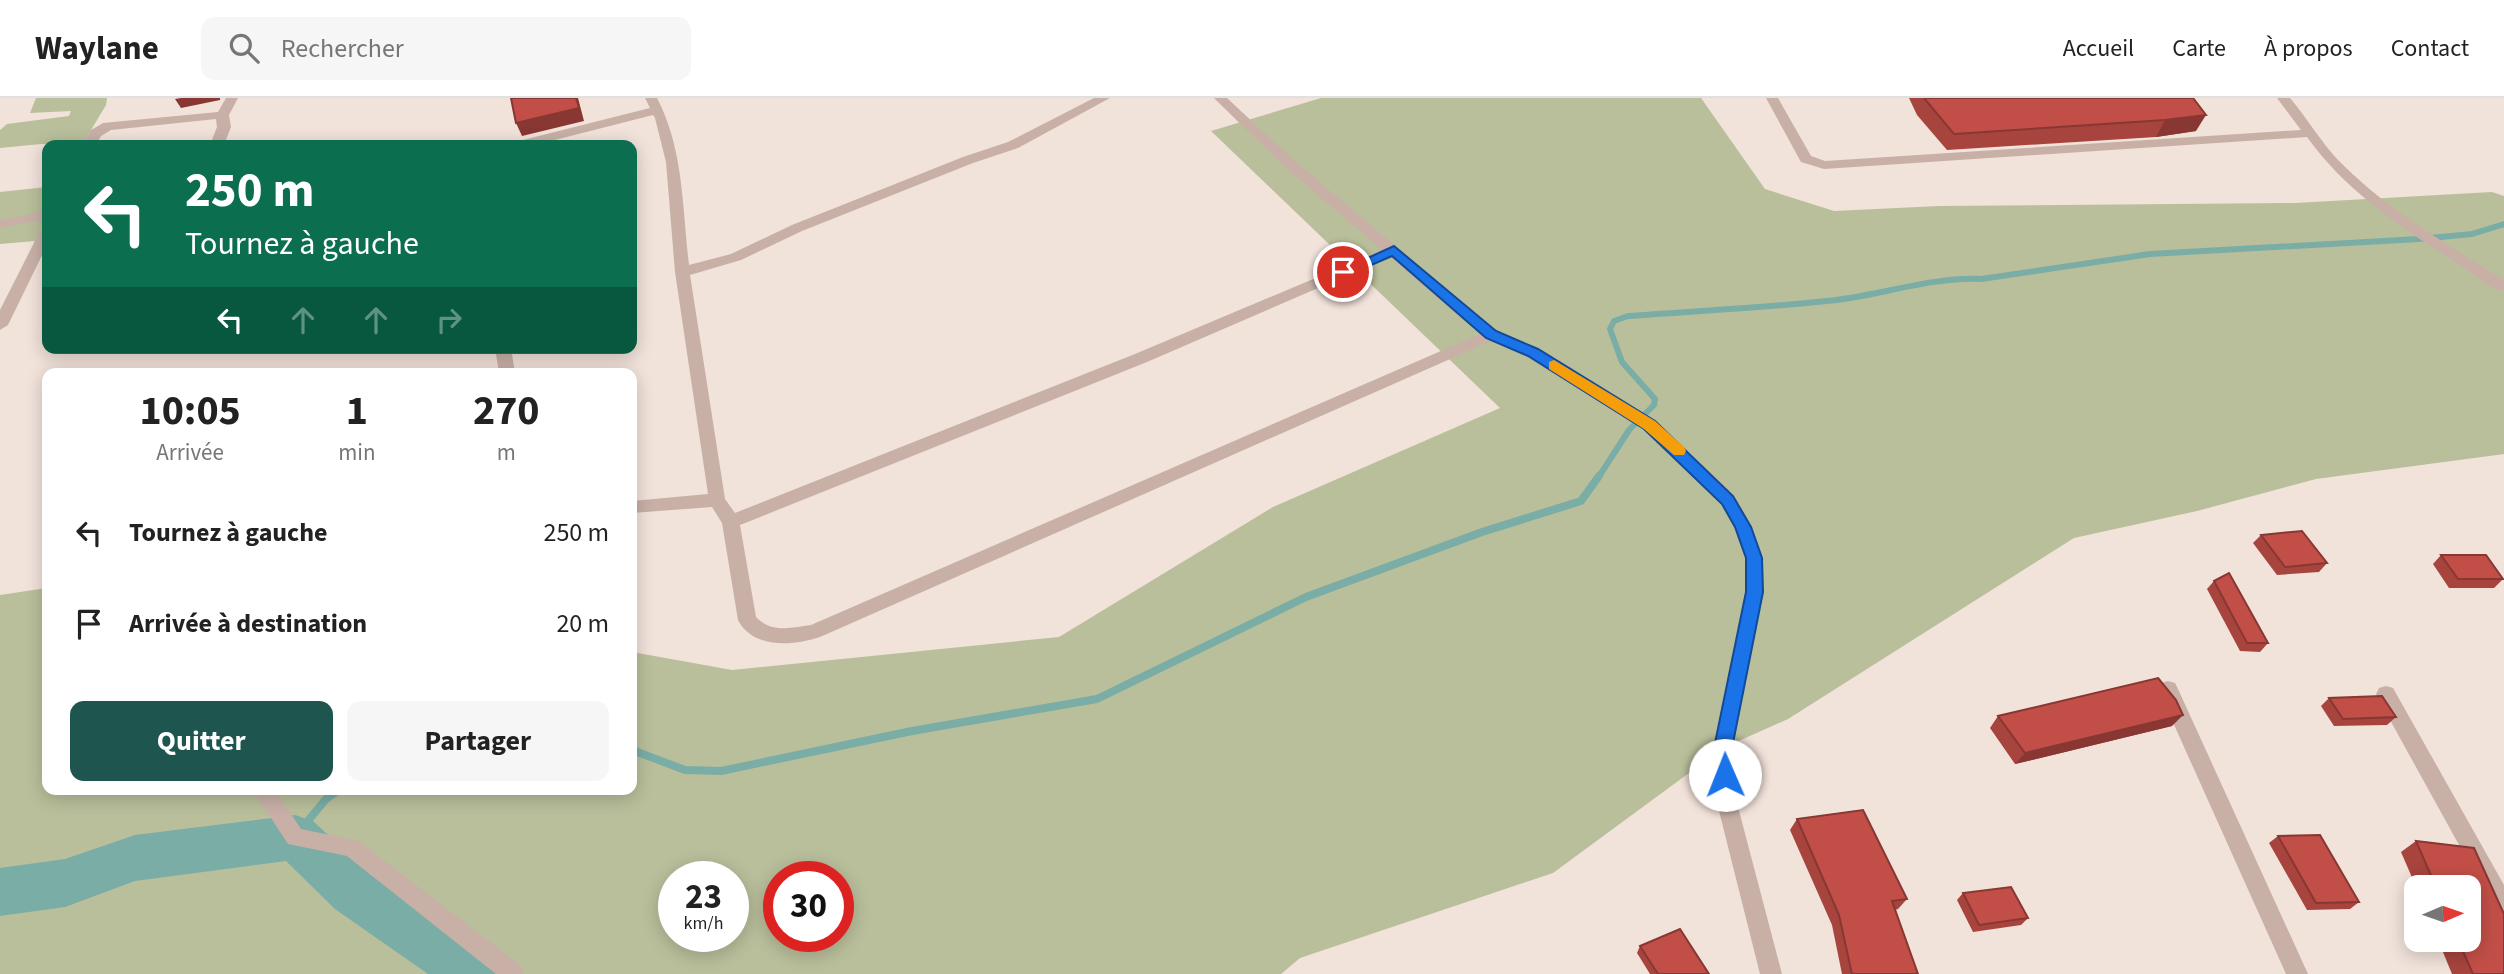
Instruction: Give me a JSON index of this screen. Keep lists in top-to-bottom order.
{
  "north": "right",
  "page": {
    "header": "Waylane",
    "search": "Rechercher",
    "nav": [
      "Accueil",
      "Carte",
      "À propos",
      "Contact"
    ],
    "turn": ["250 m", "Tournez à gauche"],
    "eta": [
      "10:05",
      "Arrivée",
      "1",
      "min",
      "270",
      "m"
    ],
    "list": [
      {
        "name": "Tournez à gauche",
        "value": "250 m"
      },
      {
        "name": "Arrivée à destination",
        "value": "20 m"
      }
    ],
    "buttons": ["Quitter", "Partager"],
    "speed": "23 km/h",
    "limit": "30"
  }
}
